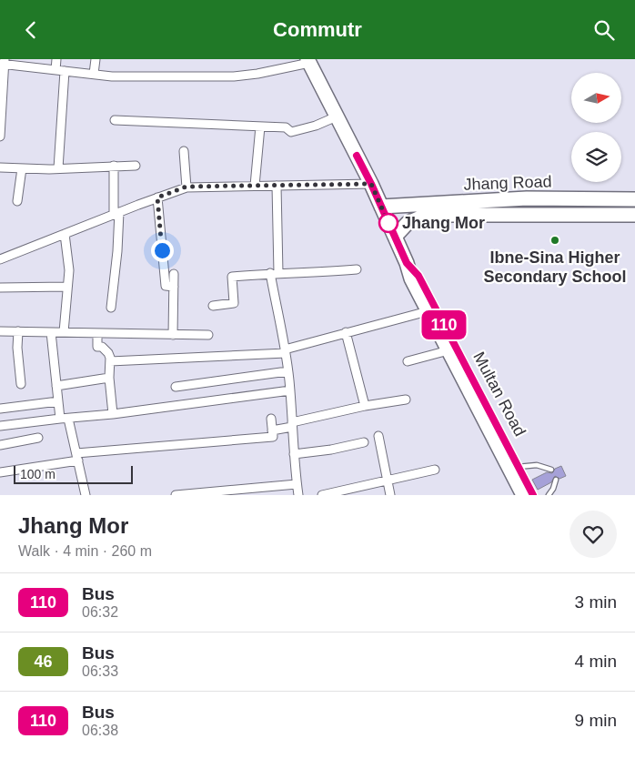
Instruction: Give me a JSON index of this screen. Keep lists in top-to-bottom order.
{
  "streets": {
    "main road": ["Jhang Road", "Multan Road"]
  },
  "crossings": [
    ["Jhang Road", "Multan Road"]
  ],
  "places": ["Jhang Mor", "Ibne-Sina Higher Secondary School"],
  "lines": ["bus line 110"],
  "scale_bar": "100 m",
  "north": "right",
  "page": {
    "header": "Commutr",
    "on_map": "110",
    "scale": "100 m",
    "heading": ["Jhang Mor", "Walk · 4 min · 260 m"],
    "list": [
      {
        "mark": "110",
        "name": "Bus",
        "note": "06:32",
        "value": "3 min"
      },
      {
        "mark": "46",
        "name": "Bus",
        "note": "06:33",
        "value": "4 min"
      },
      {
        "mark": "110",
        "name": "Bus",
        "note": "06:38",
        "value": "9 min"
      }
    ]
  }
}
